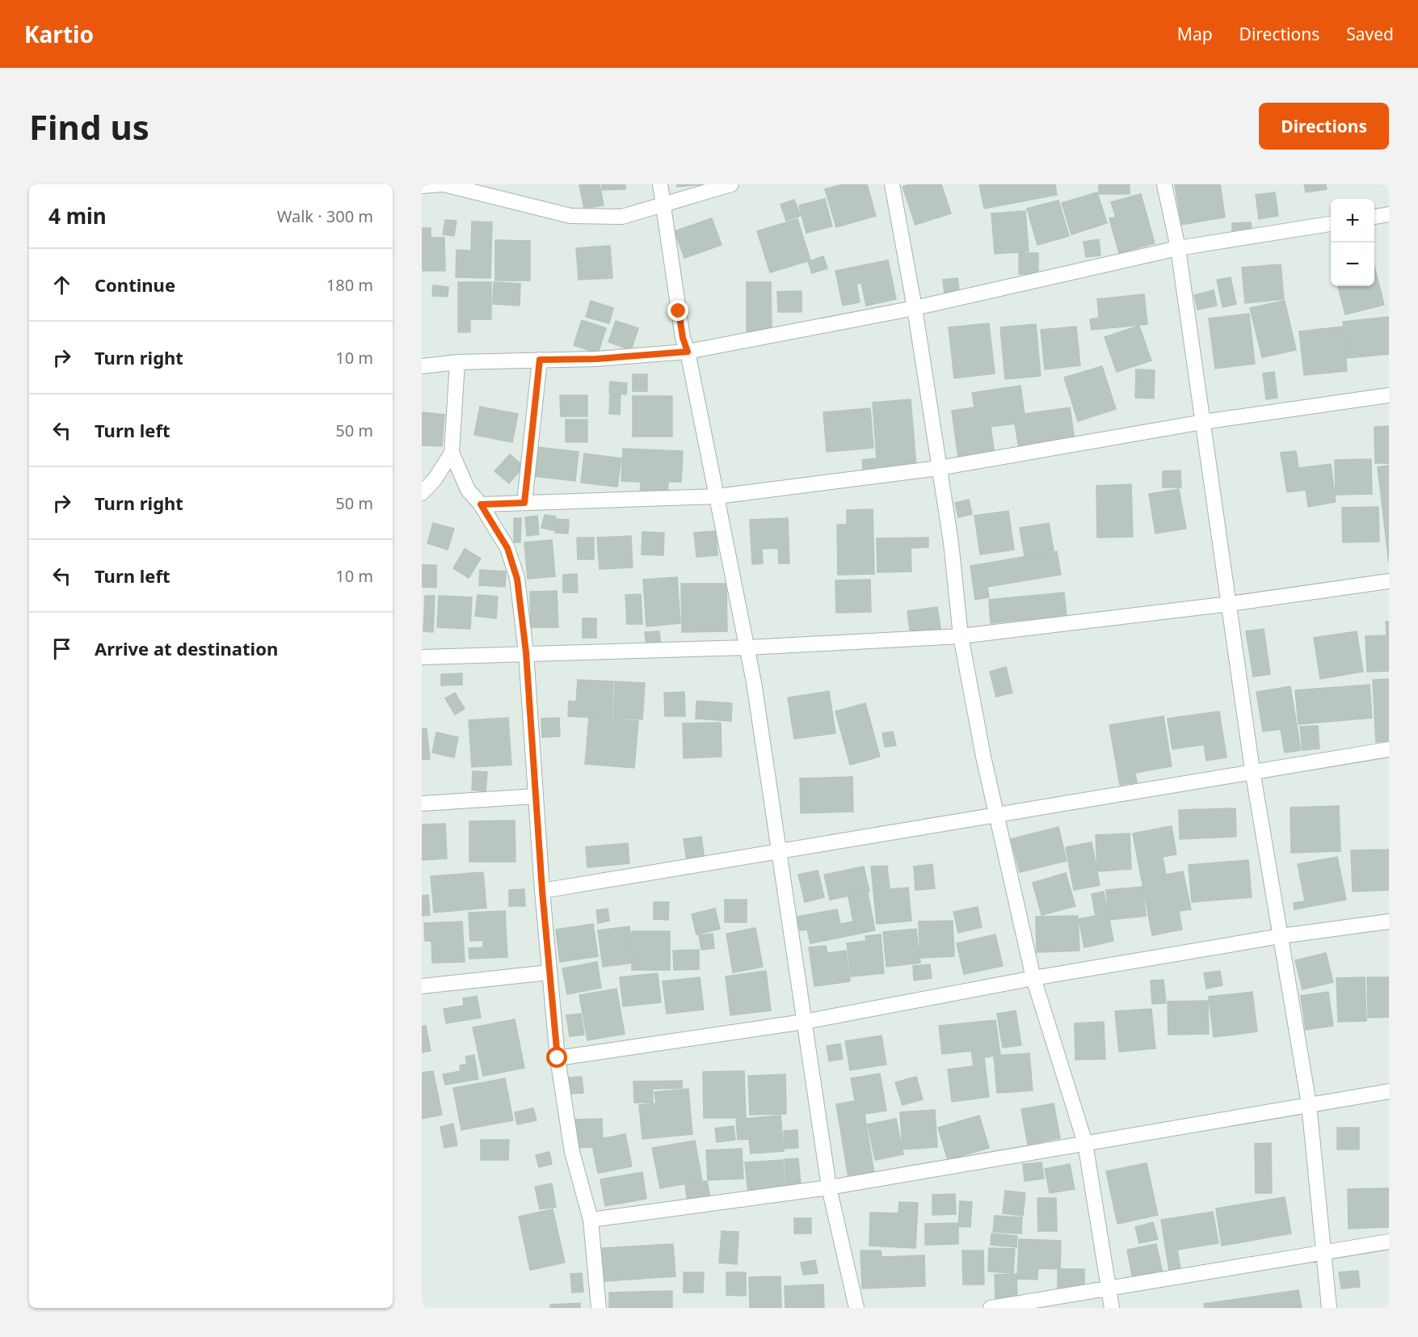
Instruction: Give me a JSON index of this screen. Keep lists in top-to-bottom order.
{
  "page": {
    "header": "Kartio",
    "nav": ["Map", "Directions", "Saved"],
    "buttons": "Directions",
    "title": "Find us",
    "heading": ["4 min", "Walk · 300 m"],
    "map_buttons": ["+", "−"],
    "list": [
      ["Continue", "180 m"],
      ["Turn right", "10 m"],
      ["Turn left", "50 m"],
      ["Turn right", "50 m"],
      ["Turn left", "10 m"],
      "Arrive at destination"
    ]
  }
}
